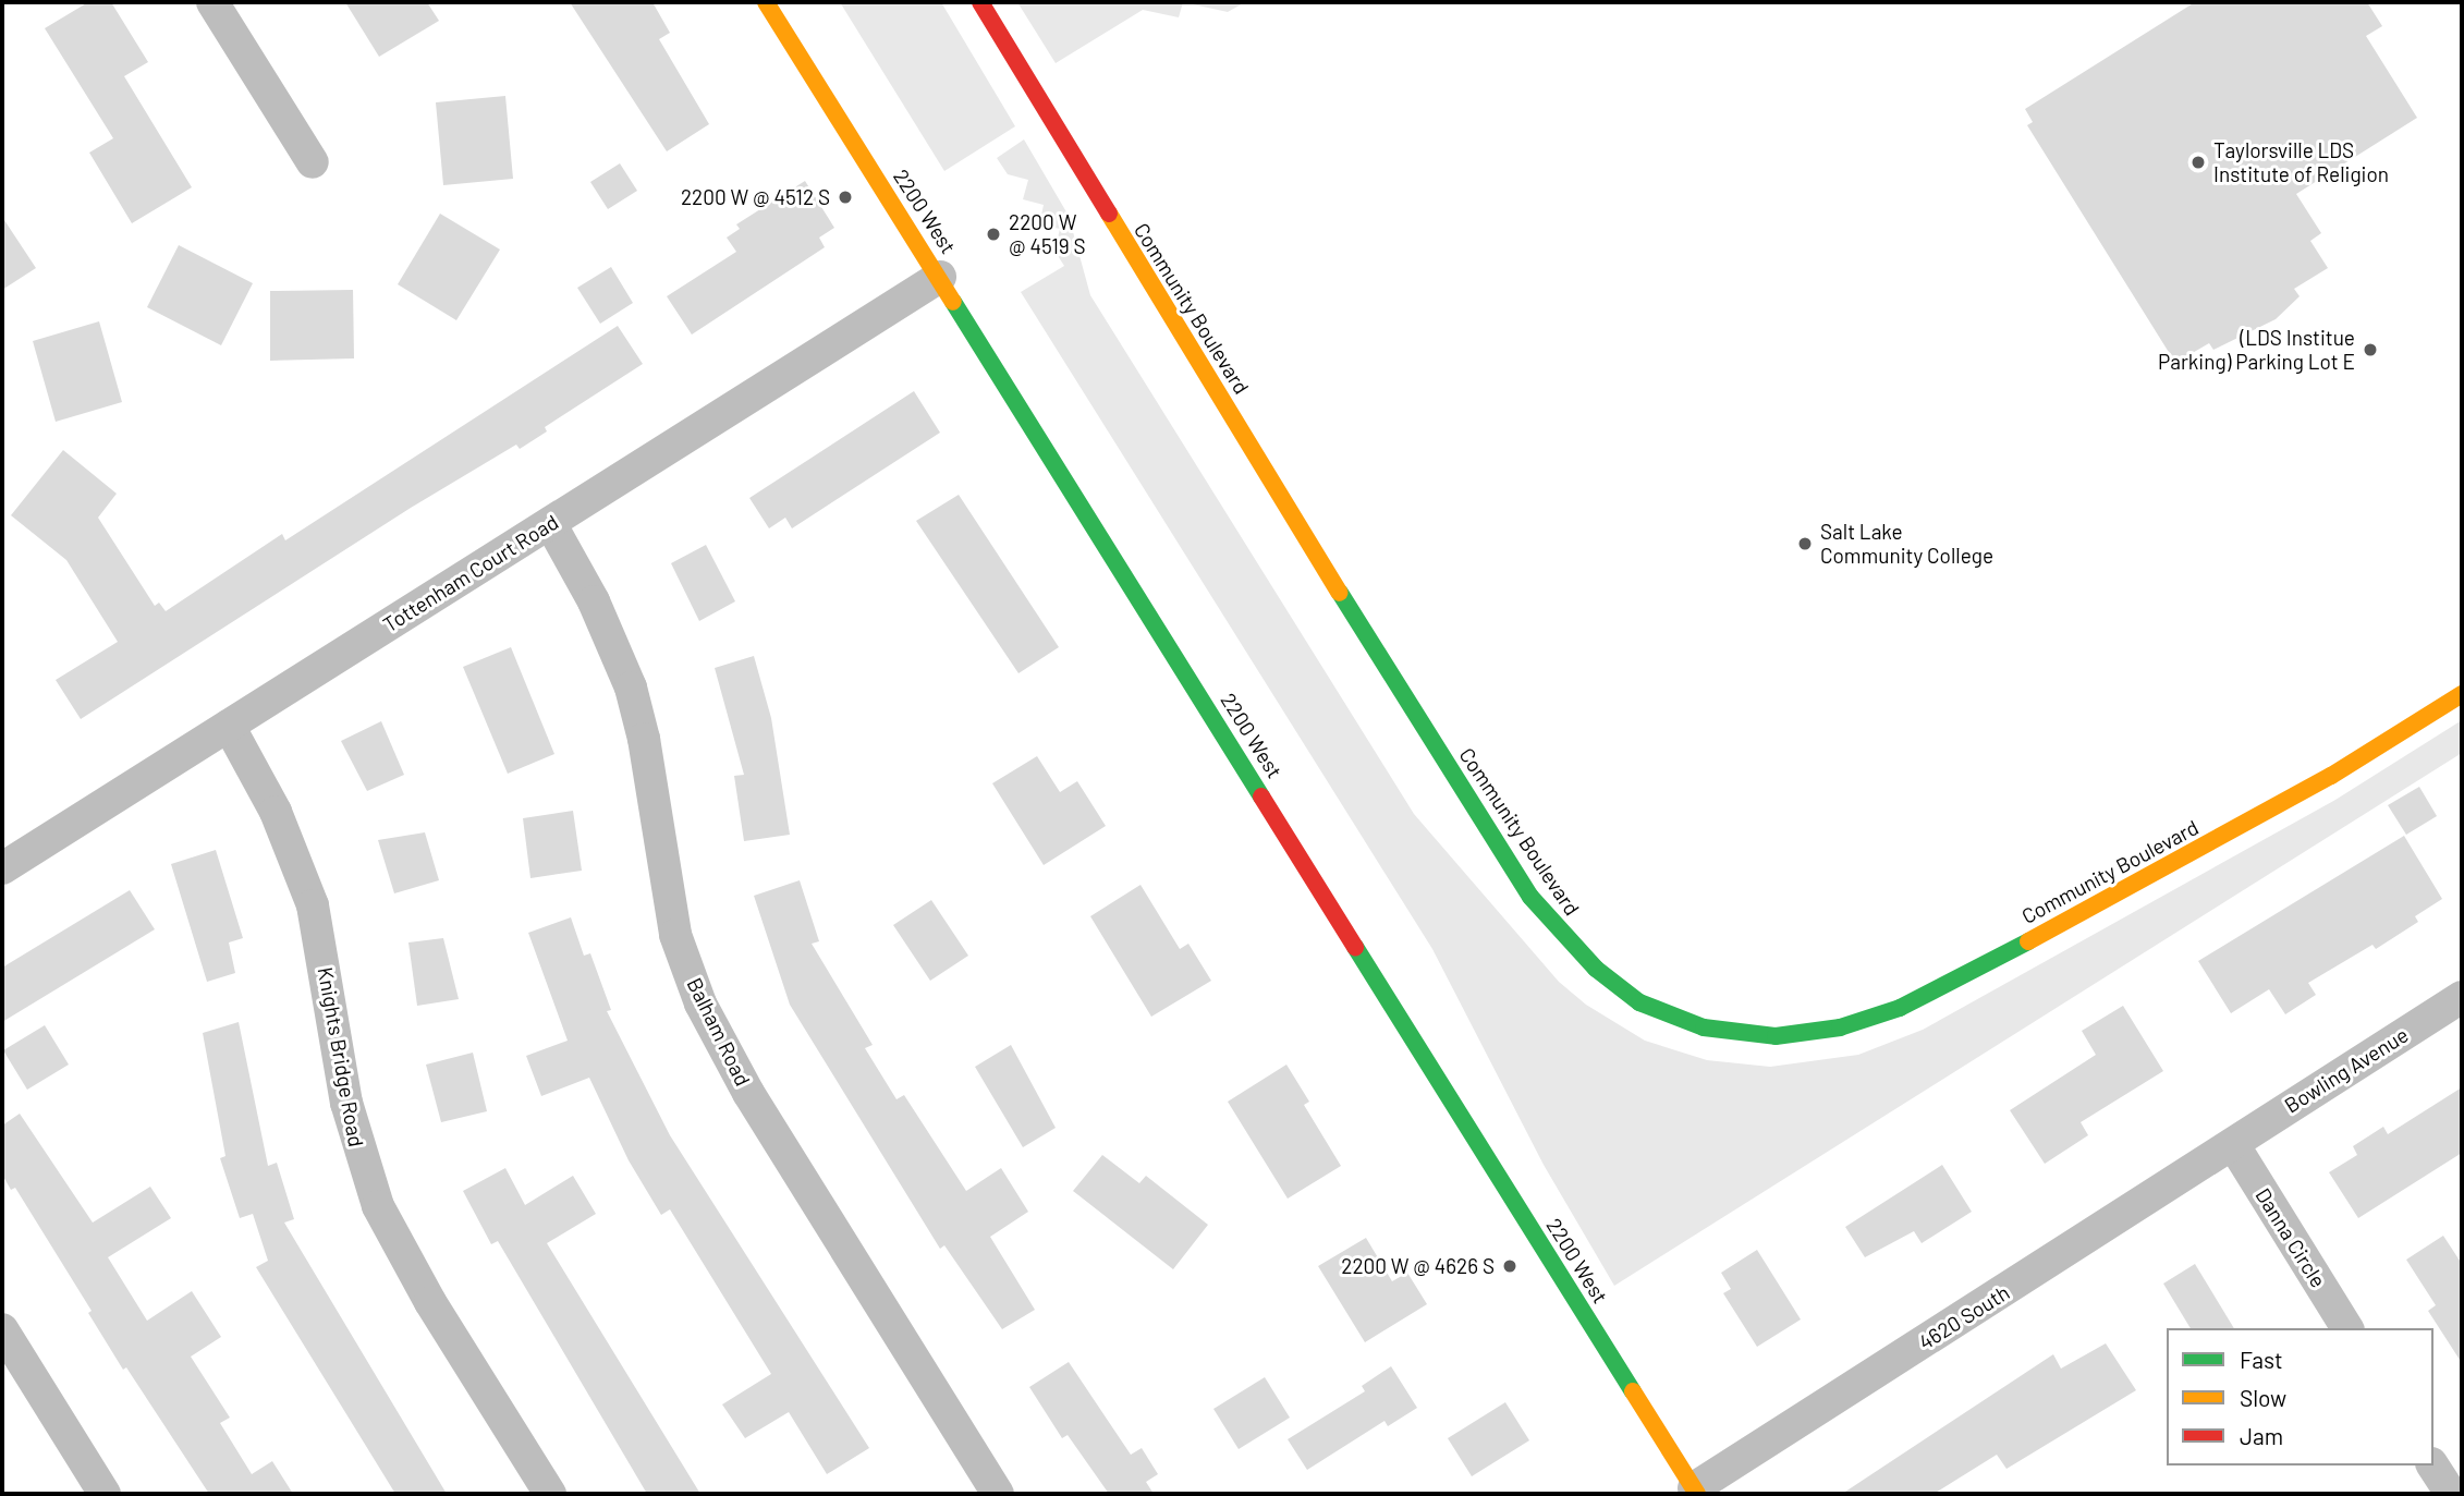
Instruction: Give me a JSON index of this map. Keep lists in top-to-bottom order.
{
  "streets": {
    "street": [
      "2200 West",
      "Community Boulevard",
      "Tottenham Court Road",
      "Balham Road",
      "Knights Bridge Road",
      "Bowling Avenue",
      "Danna Circle",
      "4620 South"
    ]
  },
  "crossings": [
    ["2200 West", "Tottenham Court Road"],
    ["2200 West", "4620 South"],
    ["Tottenham Court Road", "Balham Road"],
    ["Tottenham Court Road", "Knights Bridge Road"],
    ["Bowling Avenue", "Danna Circle"],
    ["Bowling Avenue", "4620 South"],
    ["Danna Circle", "4620 South"]
  ],
  "places": [
    "Taylorsville LDS Institute of Religion",
    "2200 W @ 4512 S",
    "2200 W @ 4519 S",
    "(LDS Institue Parking) Parking Lot E",
    "Salt Lake Community College",
    "2200 W @ 4626 S"
  ],
  "legend": ["Fast", "Slow", "Jam"]
}
